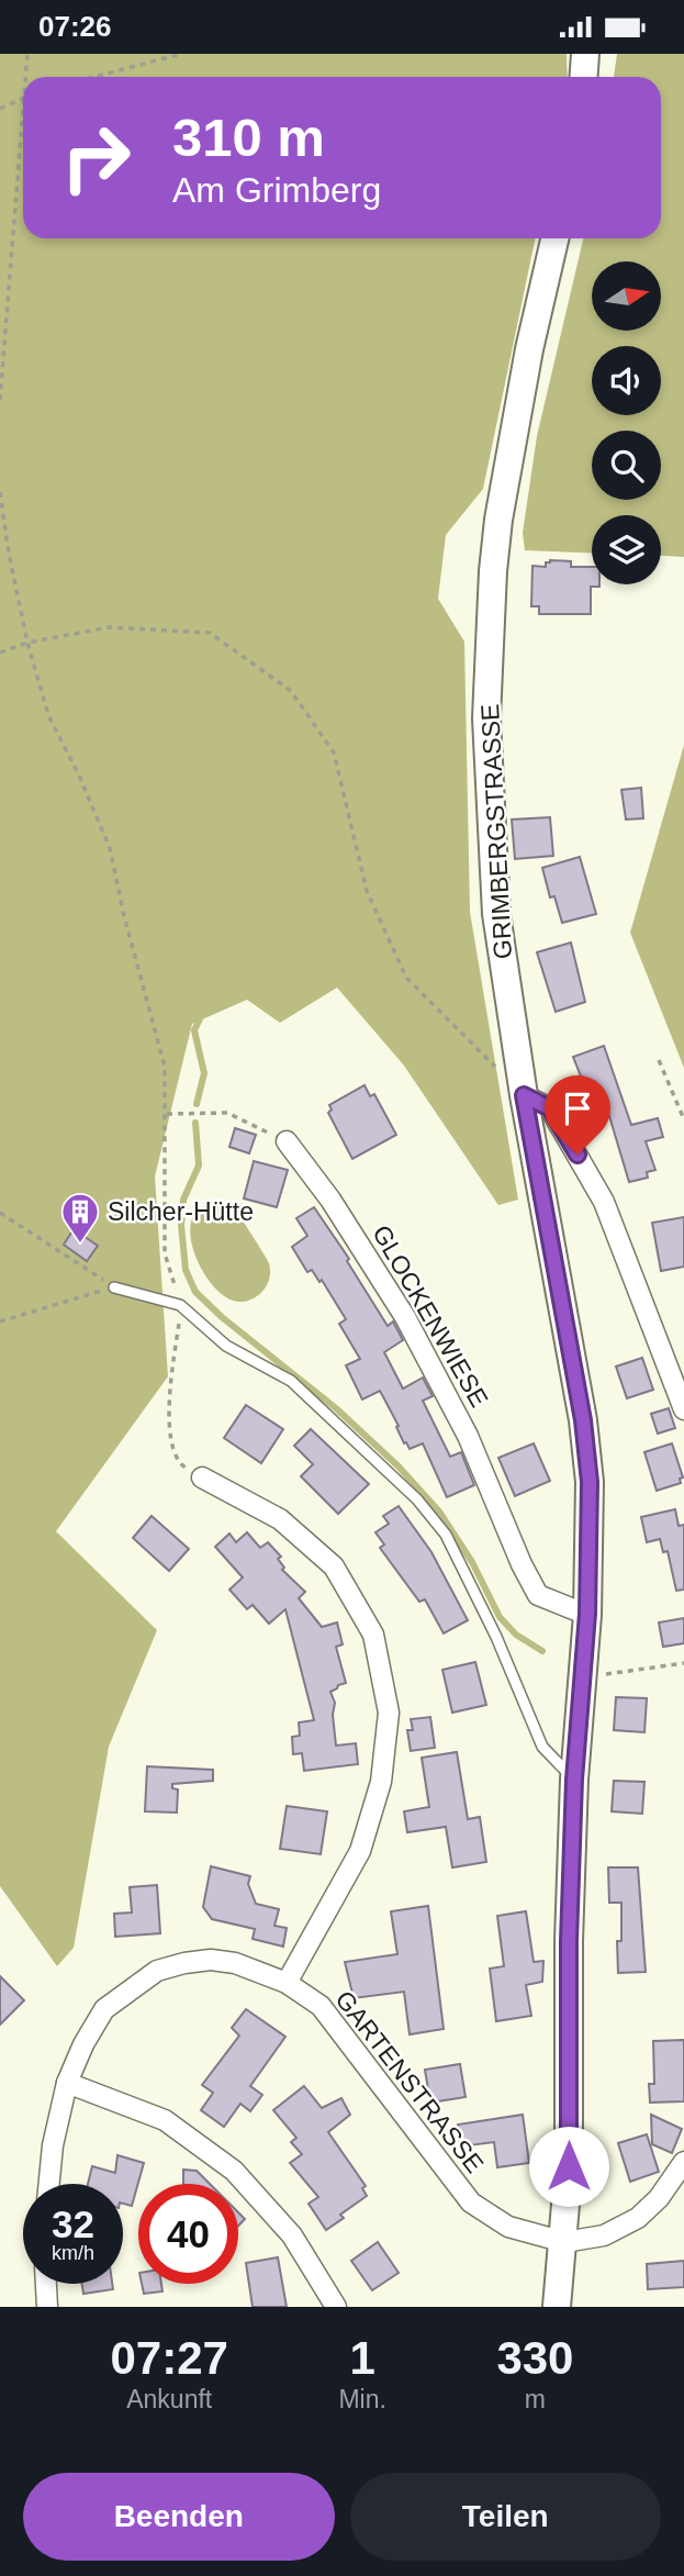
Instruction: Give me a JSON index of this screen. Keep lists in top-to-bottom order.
{
  "streets": {
    "street": ["GRIMBERGSTRASSE", "GLOCKENWIESE", "GARTENSTRASSE"]
  },
  "crossings": [
    ["GRIMBERGSTRASSE", "GLOCKENWIESE"],
    ["GRIMBERGSTRASSE", "GARTENSTRASSE"]
  ],
  "places": {
    "building": ["Silcher-Hütte"]
  },
  "north": "right",
  "page": {
    "status": "07:26",
    "turn": ["310 m", "Am Grimberg"],
    "speed": "32 km/h",
    "limit": "40",
    "eta": [
      "07:27",
      "Ankunft",
      "1",
      "Min.",
      "330",
      "m"
    ],
    "buttons": ["Beenden", "Teilen"]
  }
}
